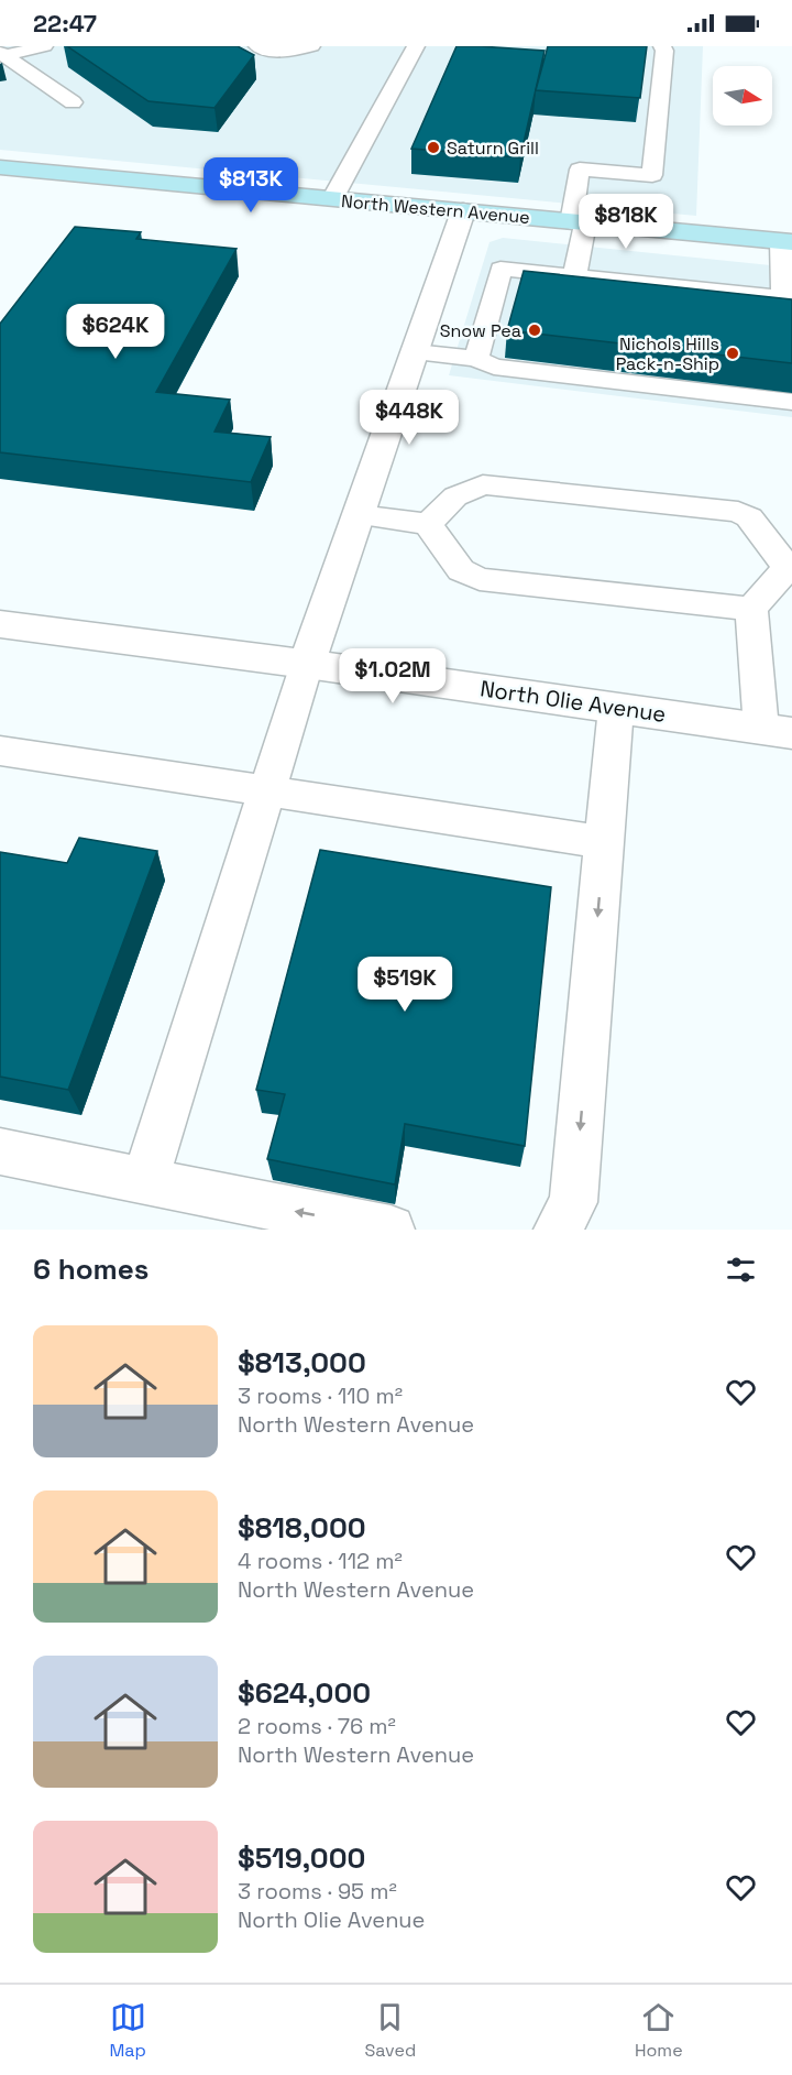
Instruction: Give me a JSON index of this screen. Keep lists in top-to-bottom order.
{
  "streets": {
    "main road": ["North Western Avenue"],
    "street": ["North Olie Avenue"]
  },
  "places": ["Saturn Grill", "Snow Pea", "Nichols Hills Pack-n-Ship"],
  "north": "right",
  "page": {
    "status": "22:47",
    "price": [
      "$813K",
      "$818K",
      "$624K",
      "$448K",
      "$1.02M",
      "$519K"
    ],
    "heading": "6 homes",
    "list": [
      {
        "name": "$813,000",
        "note": "3 rooms · 110 m² · North Western Avenue"
      },
      {
        "name": "$818,000",
        "note": "4 rooms · 112 m² · North Western Avenue"
      },
      {
        "name": "$624,000",
        "note": "2 rooms · 76 m² · North Western Avenue"
      },
      {
        "name": "$519,000",
        "note": "3 rooms · 95 m² · North Olie Avenue"
      }
    ],
    "tabs": ["Map", "Saved", "Home"]
  }
}
